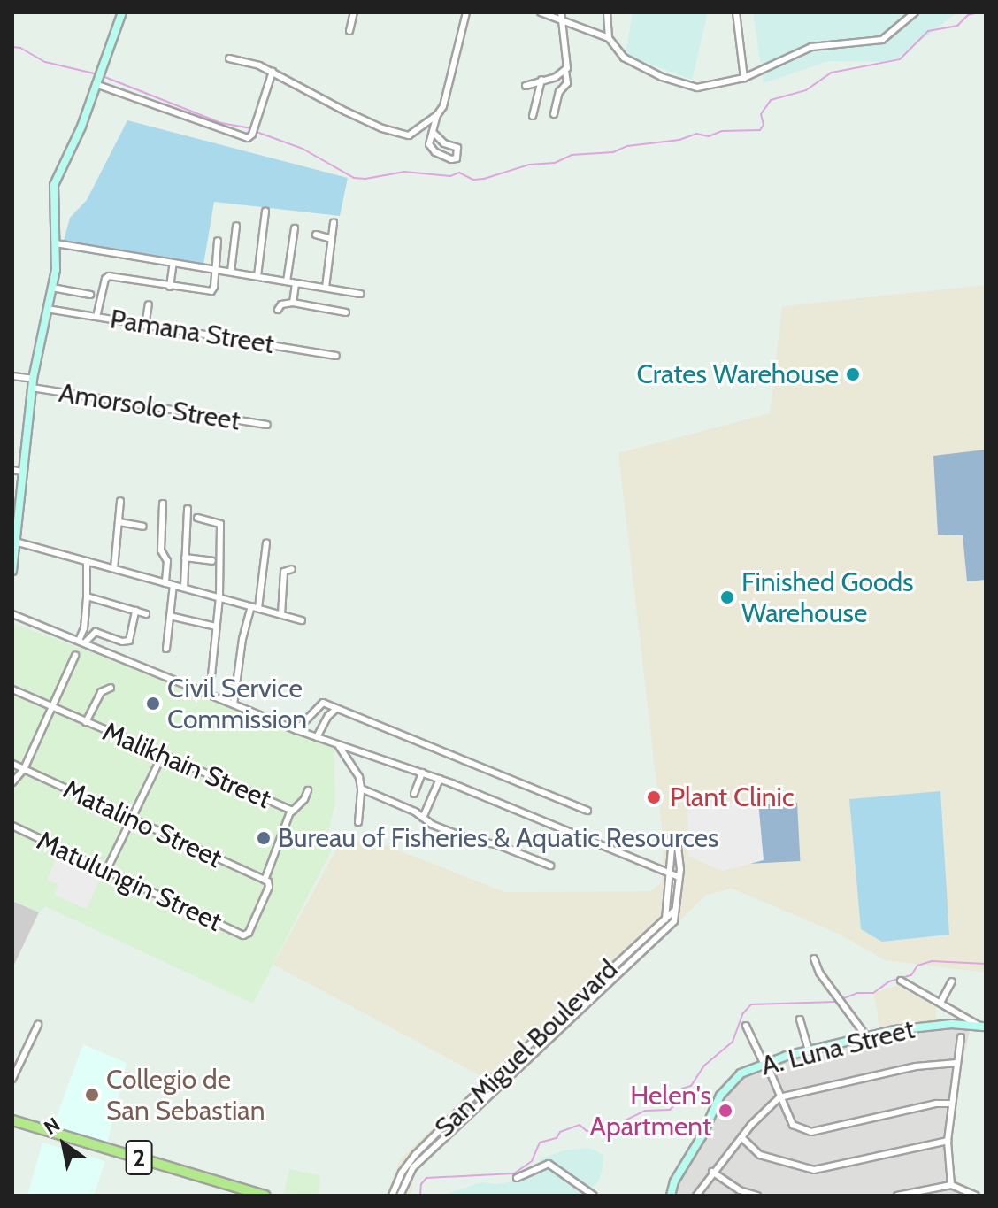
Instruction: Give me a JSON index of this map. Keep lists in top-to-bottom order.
{
  "streets": {
    "highway": ["2"],
    "street": [
      "Pamana Street",
      "Amorsolo Street",
      "Malikhain Street",
      "Matalino Street",
      "Matulungin Street",
      "A. Luna Street",
      "San Miguel Boulevard"
    ]
  },
  "crossings": [
    ["Malikhain Street", "Matalino Street"],
    ["Malikhain Street", "Matulungin Street"]
  ],
  "places": [
    "Crates Warehouse",
    "Finished Goods Warehouse",
    "Civil Service Commission",
    "Plant Clinic",
    "Bureau of Fisheries & Aquatic Resources",
    "Collegio de San Sebastian",
    "Helen's Apartment"
  ],
  "north": "top left"
}
